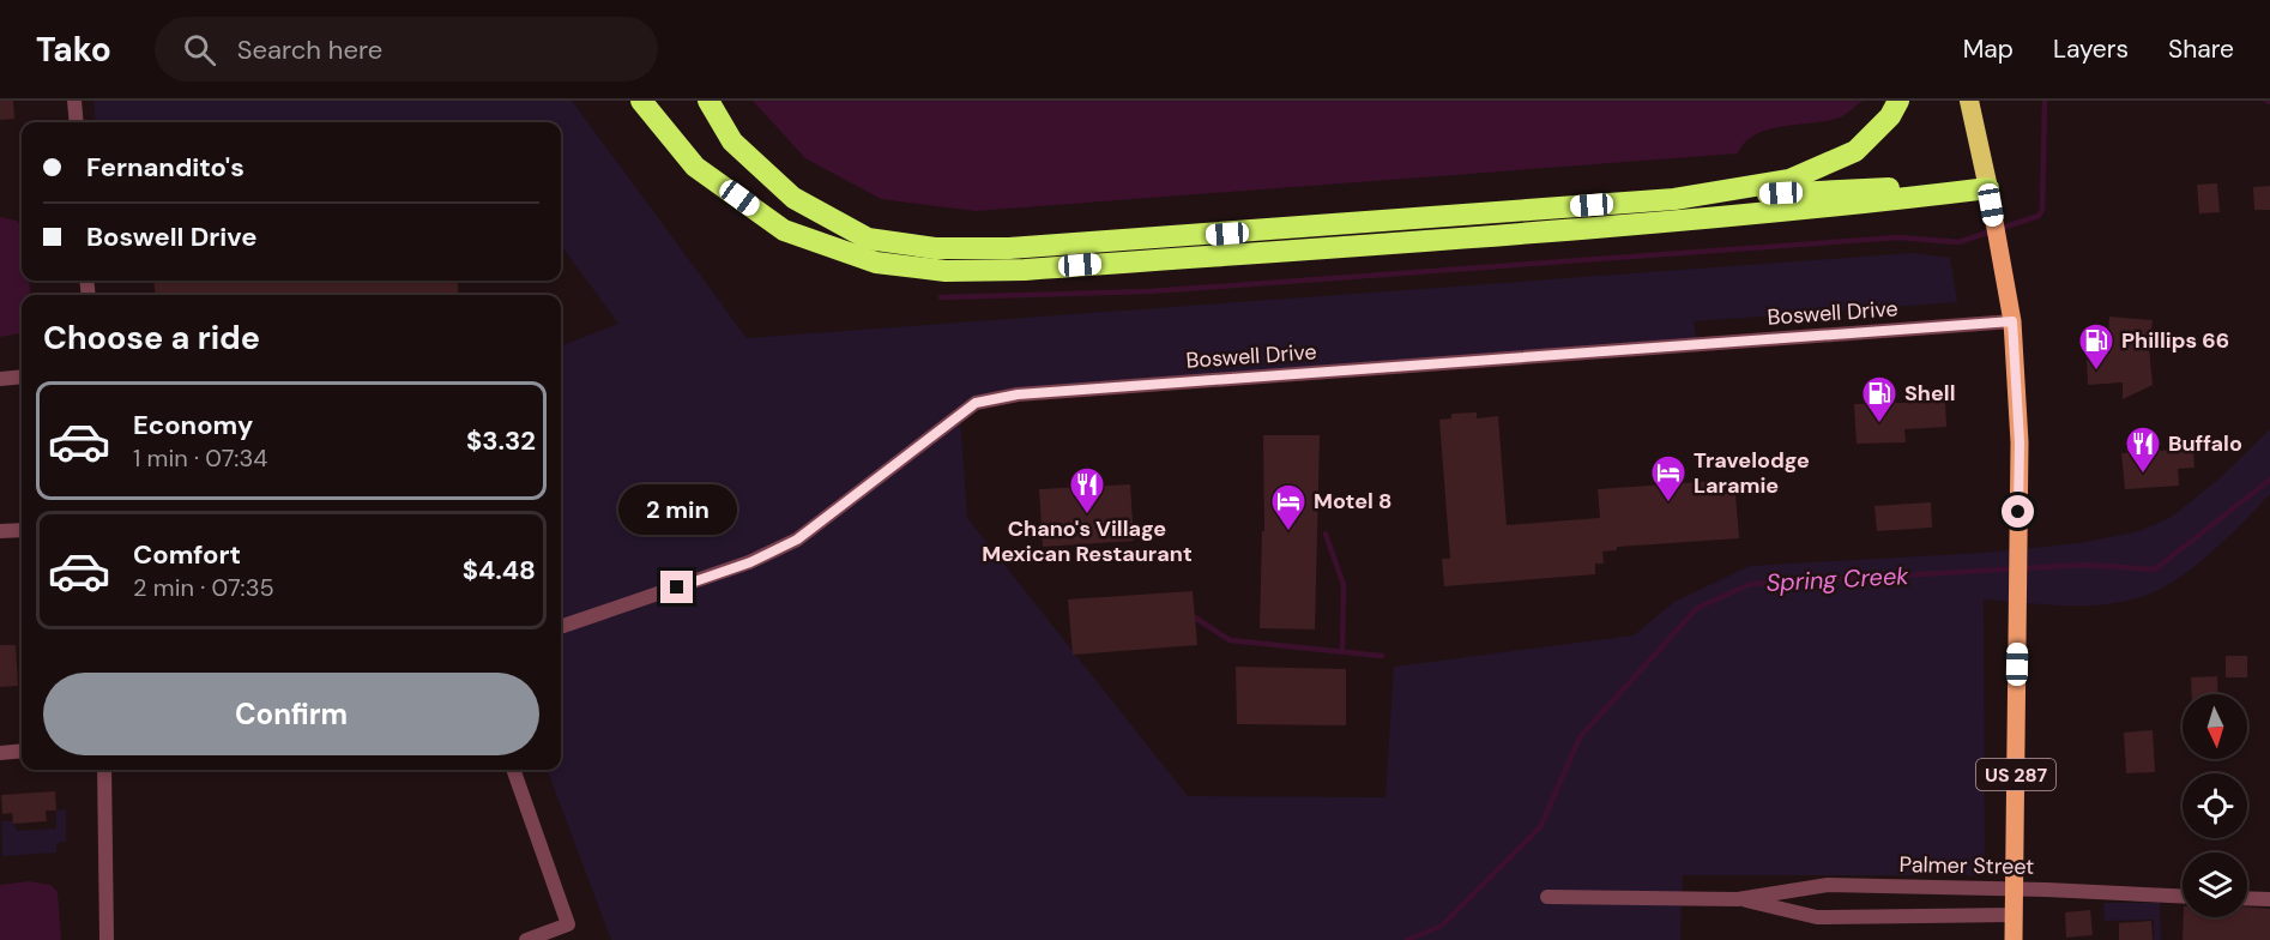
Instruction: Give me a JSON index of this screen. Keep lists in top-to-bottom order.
{
  "streets": {
    "highway": ["US 287"],
    "street": ["Boswell Drive", "Palmer Street"]
  },
  "crossings": [
    ["Boswell Drive", "US 287"],
    ["US 287", "Palmer Street"]
  ],
  "water": ["Spring Creek"],
  "places": {
    "fuel station": ["Phillips 66", "Shell"],
    "restaurant": ["Buffalo", "Chano's Village Mexican Restaurant"],
    "hotel": ["Travelodge Laramie", "Motel 8"]
  },
  "north": "bottom",
  "page": {
    "header": "Tako",
    "search": "Search here",
    "nav": ["Map", "Layers", "Share"],
    "banner": ["Fernandito's", "Boswell Drive"],
    "heading": "Choose a ride",
    "list": [
      {
        "name": "Economy",
        "note": "1 min · 07:34",
        "value": "$3.32"
      },
      {
        "name": "Comfort",
        "note": "2 min · 07:35",
        "value": "$4.48"
      }
    ],
    "bubble": "2 min",
    "buttons": "Confirm"
  }
}
